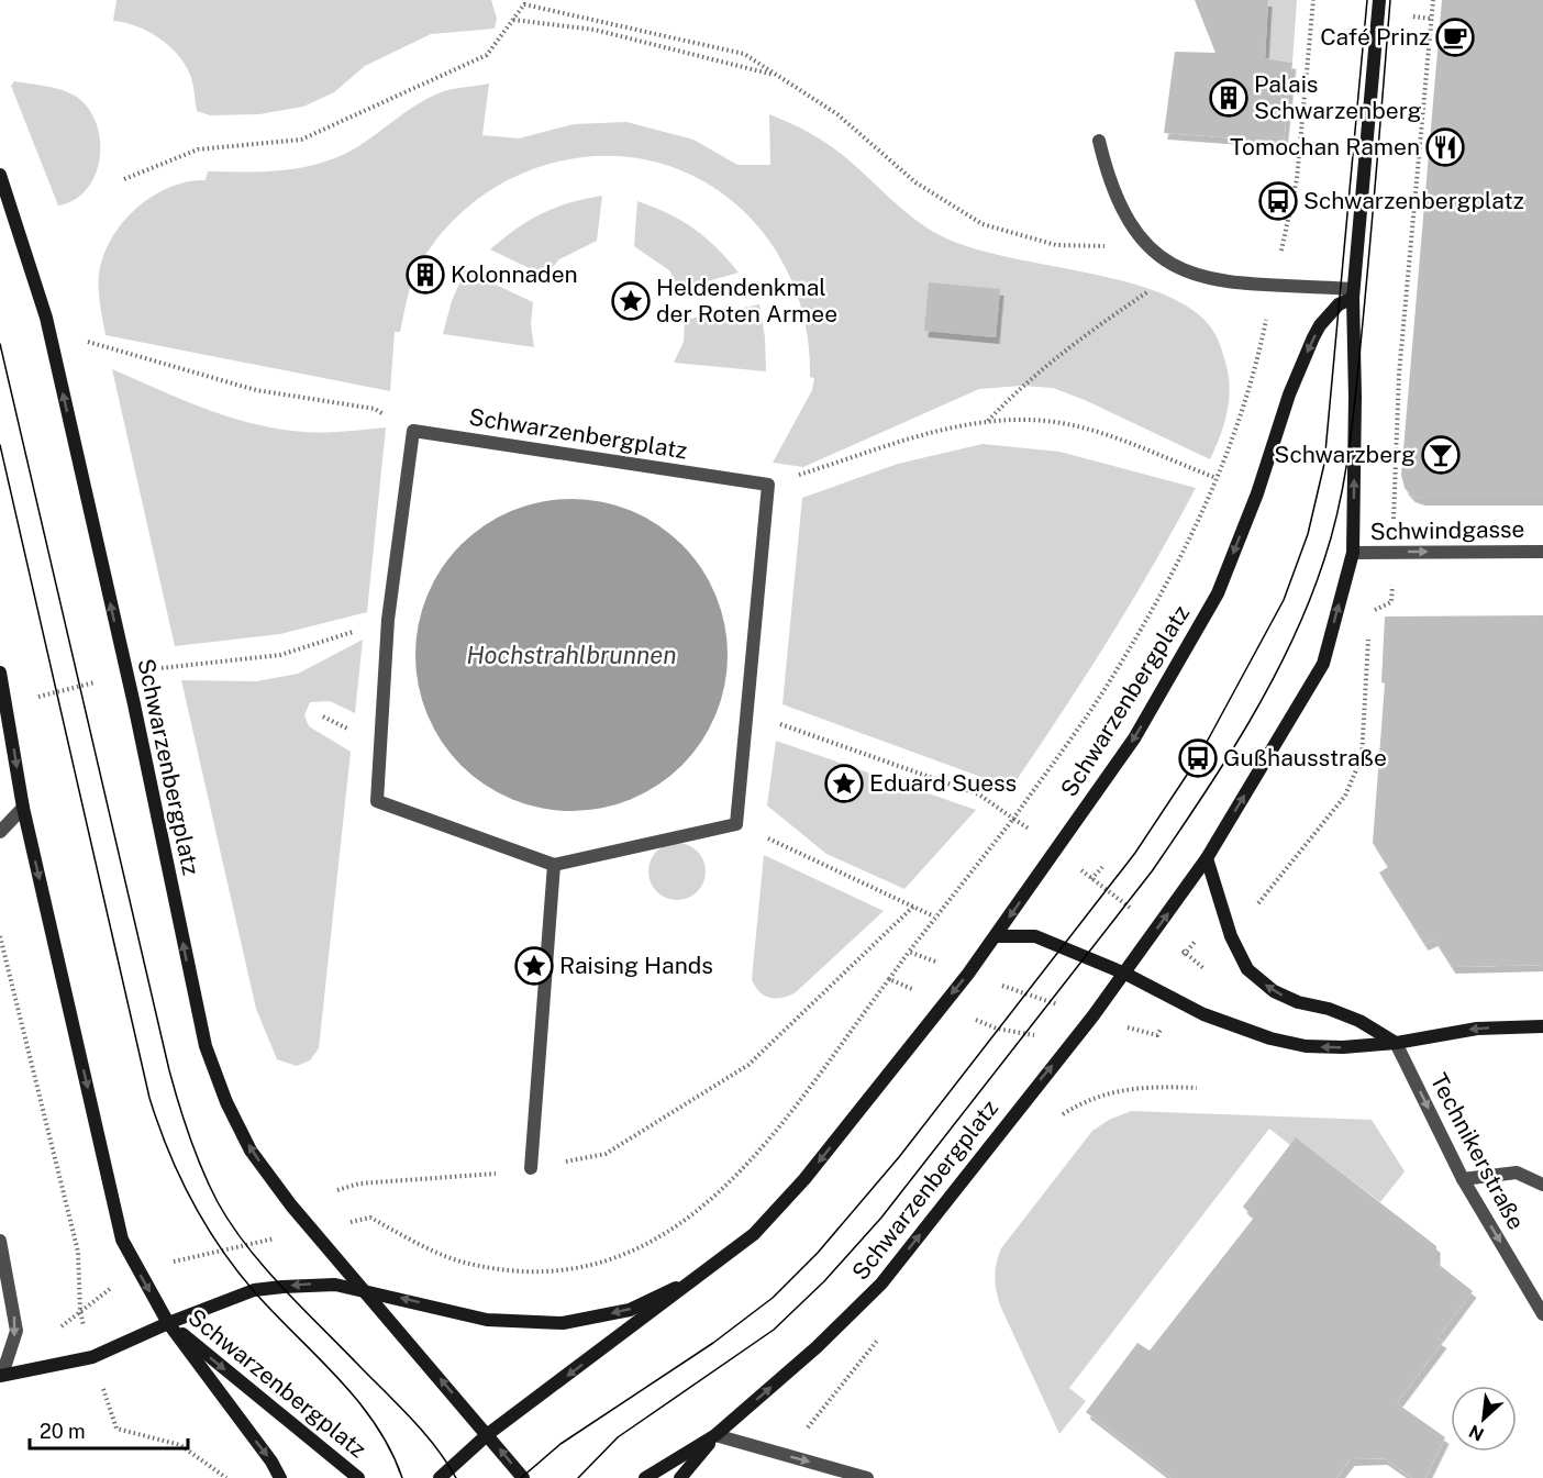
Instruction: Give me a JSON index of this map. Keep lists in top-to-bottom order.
{
  "streets": {
    "street": ["Schwarzenbergplatz", "Schwindgasse", "Technikerstraße"]
  },
  "crossings": [
    ["Schwarzenbergplatz", "Schwindgasse"]
  ],
  "one_way": ["Schwindgasse", "Technikerstraße"],
  "water": ["Hochstrahlbrunnen"],
  "places": {
    "cafe": ["Café Prinz"],
    "building": ["Palais Schwarzenberg", "Kolonnaden"],
    "restaurant": ["Tomochan Ramen"],
    "bus stop": ["Schwarzenbergplatz", "Gußhausstraße"],
    "place": ["Heldendenkmal der Roten Armee", "Eduard Suess", "Raising Hands"],
    "bar": ["Schwarzberg"]
  },
  "scale_bar": "20 m",
  "north": "bottom left"
}
